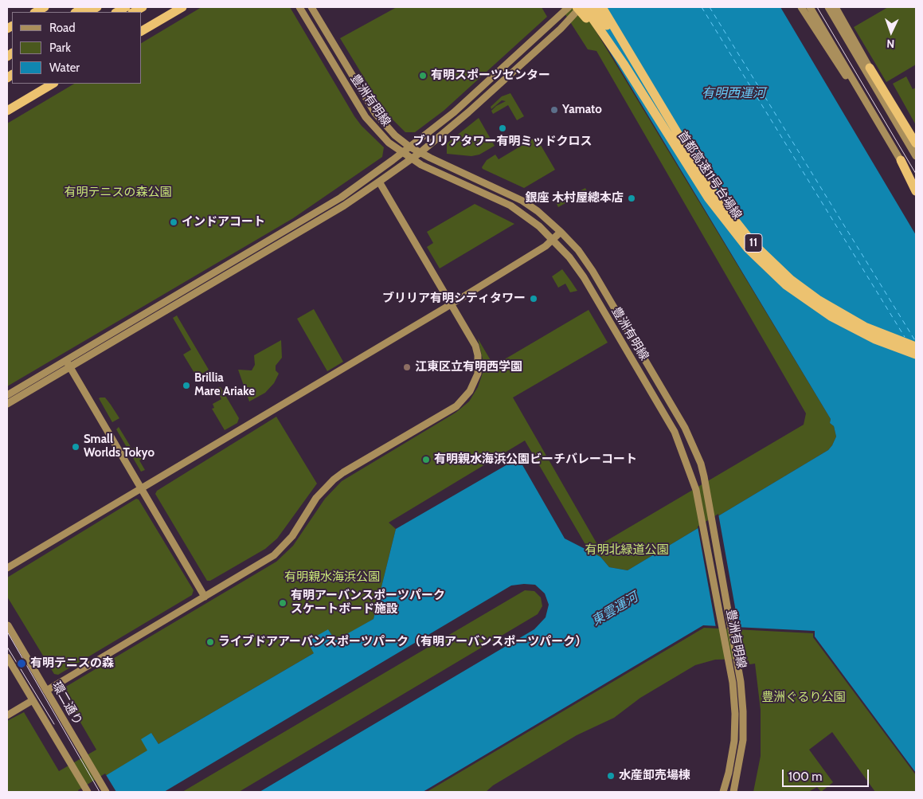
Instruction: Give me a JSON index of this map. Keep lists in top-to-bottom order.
{
  "streets": {
    "highway": ["首都高速11号台場線", "11"],
    "street": ["豊洲有明線", "環二通り"]
  },
  "crossings": [
    ["首都高速11号台場線", "11"]
  ],
  "water": ["有明西運河", "東雲運河"],
  "parks": [
    "有明テニスの森公園",
    "有明北緑道公園",
    "有明親水海浜公園",
    "豊洲ぐるり公園"
  ],
  "places": [
    "有明スポーツセンター",
    "Yamato",
    "ブリリアタワー有明ミッドクロス",
    "銀座 木村屋總本店",
    "インドアコート",
    "ブリリア有明シティタワー",
    "江東区立有明西学園",
    "Brillia Mare Ariake",
    "Small Worlds Tokyo",
    "有明親水海浜公園ビーチバレーコート",
    "有明アーバンスポーツパーク スケートボード施設",
    "ライブドアアーバンスポーツパーク（有明アーバンスポーツパーク）",
    "有明テニスの森",
    "水産卸売場棟"
  ],
  "legend": ["Road", "Park", "Water"],
  "scale_bar": "100 m",
  "north": "bottom"
}
